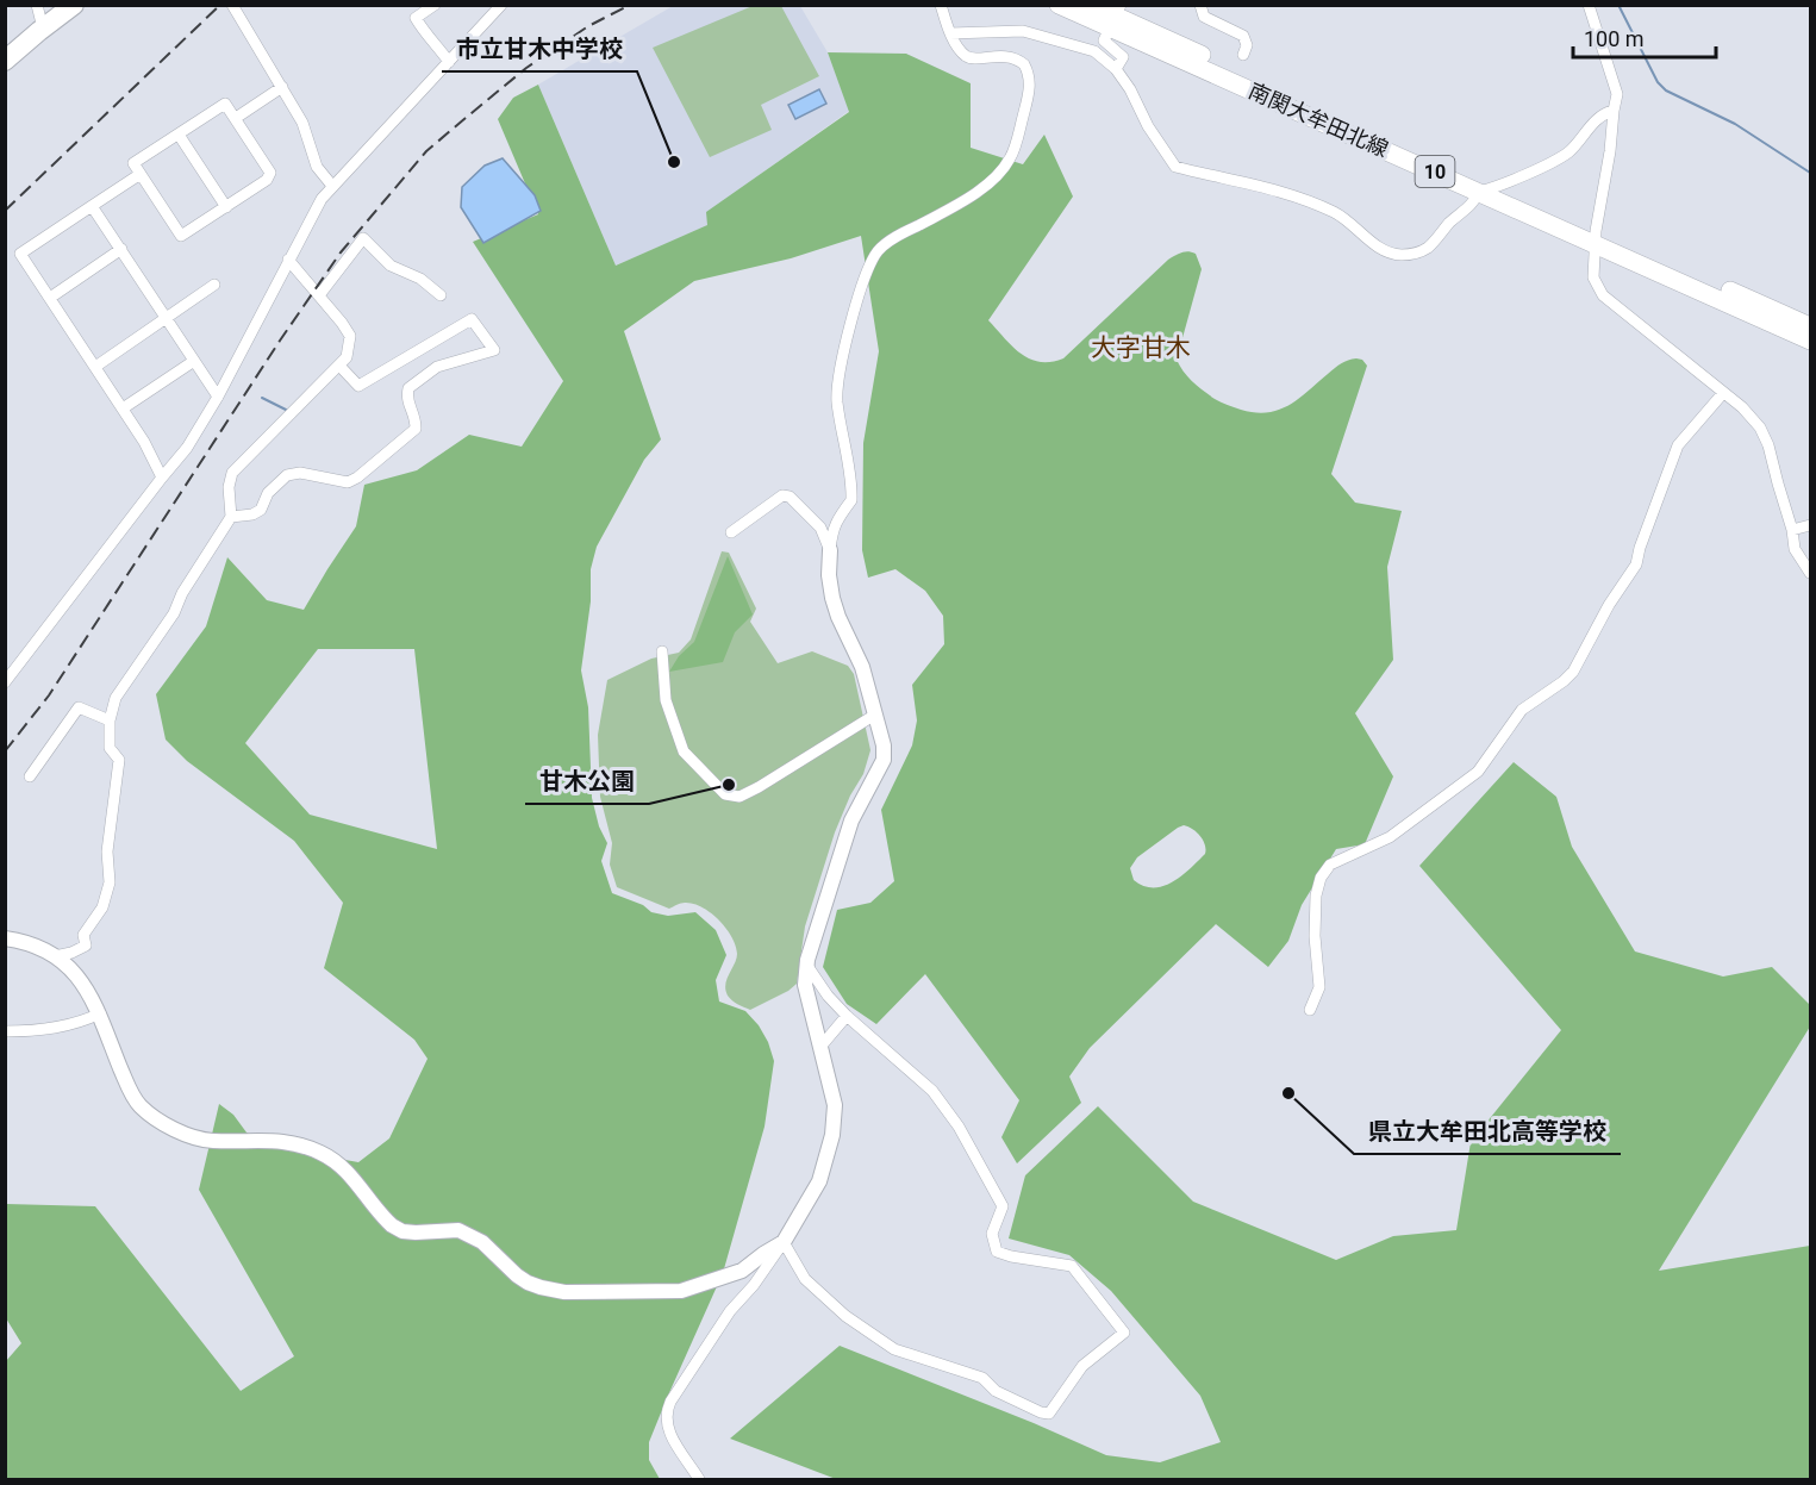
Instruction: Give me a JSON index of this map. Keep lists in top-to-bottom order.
{
  "streets": {
    "main road": ["南関大牟田北線", "10"]
  },
  "districts": ["大字甘木"],
  "places": ["市立甘木中学校", "甘木公園", "県立大牟田北高等学校"],
  "scale_bar": "100 m"
}
